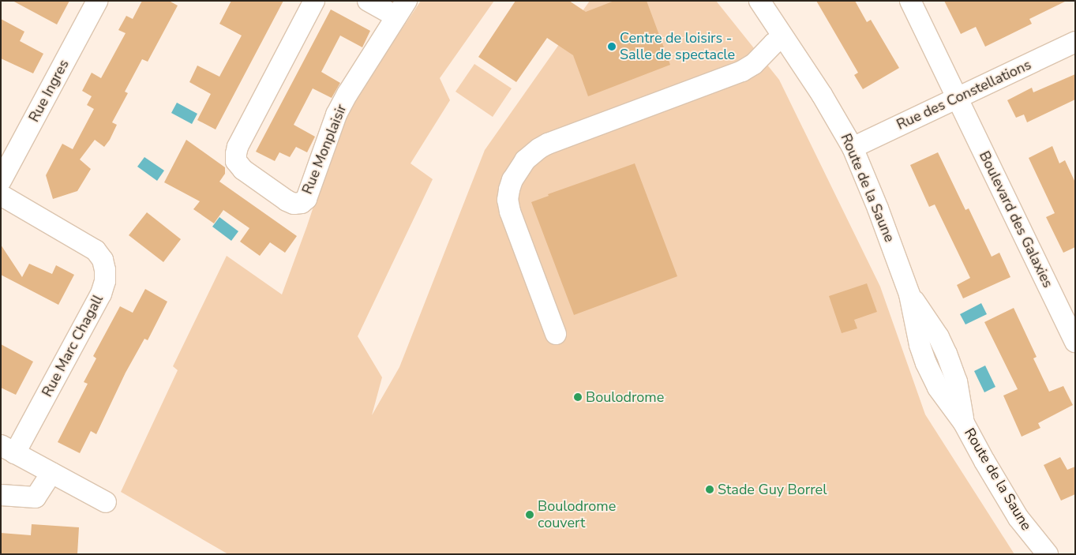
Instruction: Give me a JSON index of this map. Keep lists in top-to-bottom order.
{
  "streets": {
    "street": [
      "Rue Ingres",
      "Rue des Constellations",
      "Rue Monplaisir",
      "Route de la Saune",
      "Boulevard des Galaxies",
      "Rue Marc Chagall"
    ]
  },
  "crossings": [
    ["Rue des Constellations", "Route de la Saune"],
    ["Rue des Constellations", "Boulevard des Galaxies"]
  ],
  "places": [
    "Centre de loisirs - Salle de spectacle",
    "Boulodrome",
    "Stade Guy Borrel",
    "Boulodrome couvert"
  ]
}
